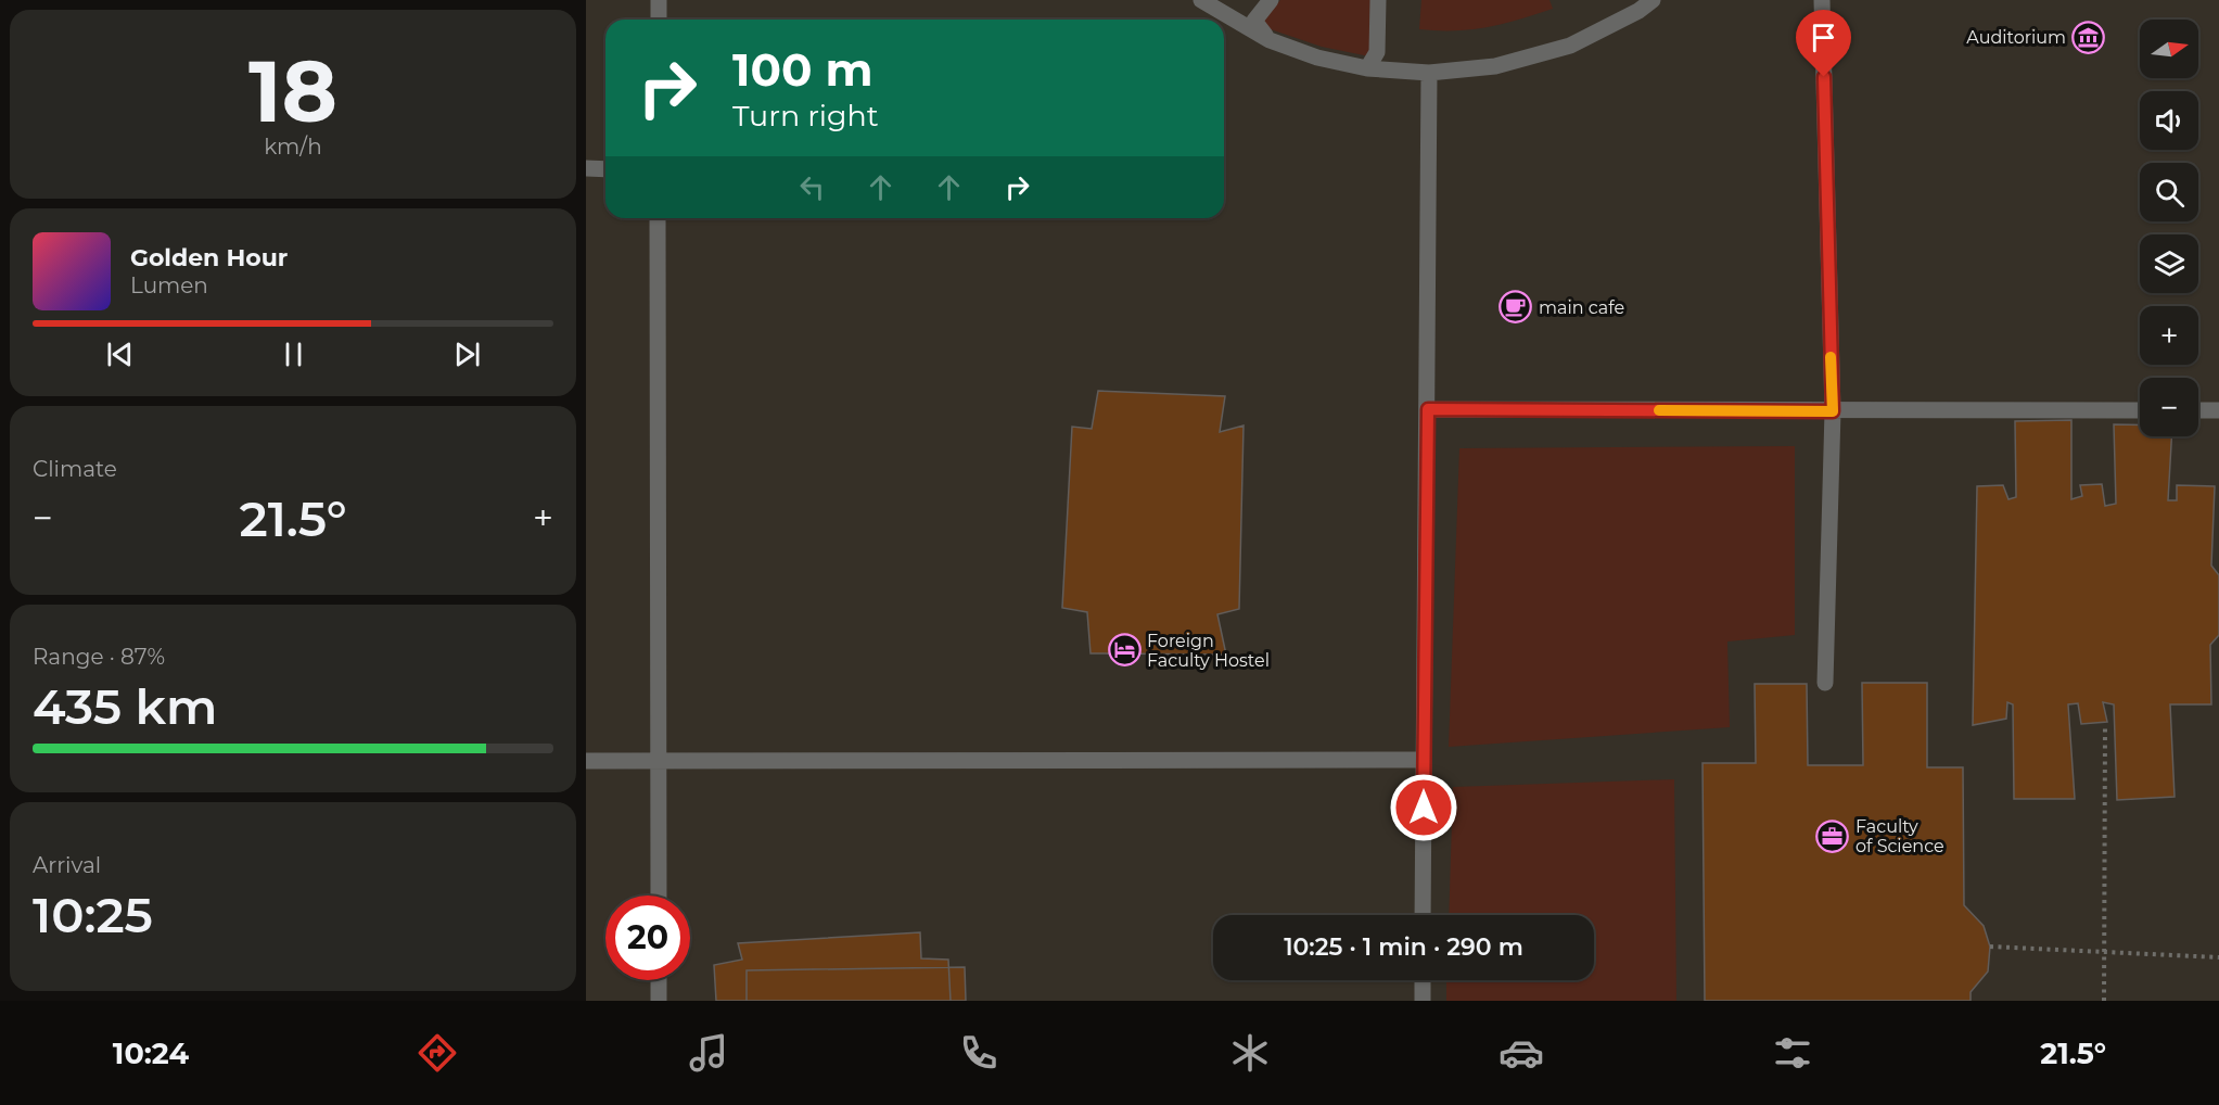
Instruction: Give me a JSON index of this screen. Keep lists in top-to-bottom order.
{
  "places": {
    "museum": ["Auditorium"],
    "cafe": ["main cafe"],
    "hotel": ["Foreign Faculty Hostel"],
    "office": ["Faculty of Science"]
  },
  "north": "right",
  "page": {
    "tile": [
      ["18", "km/h"],
      "Climate",
      ["Range · 87%", "435 km"],
      ["Arrival", "10:25"]
    ],
    "map_buttons": ["+", "−"],
    "turn": ["100 m", "Turn right"],
    "song": ["Golden Hour", "Lumen"],
    "heat": ["−", "21.5°", "+"],
    "limit": "20",
    "trip": "10:25 · 1 min · 290 m",
    "tabs": ["10:24", "21.5°"]
  }
}
